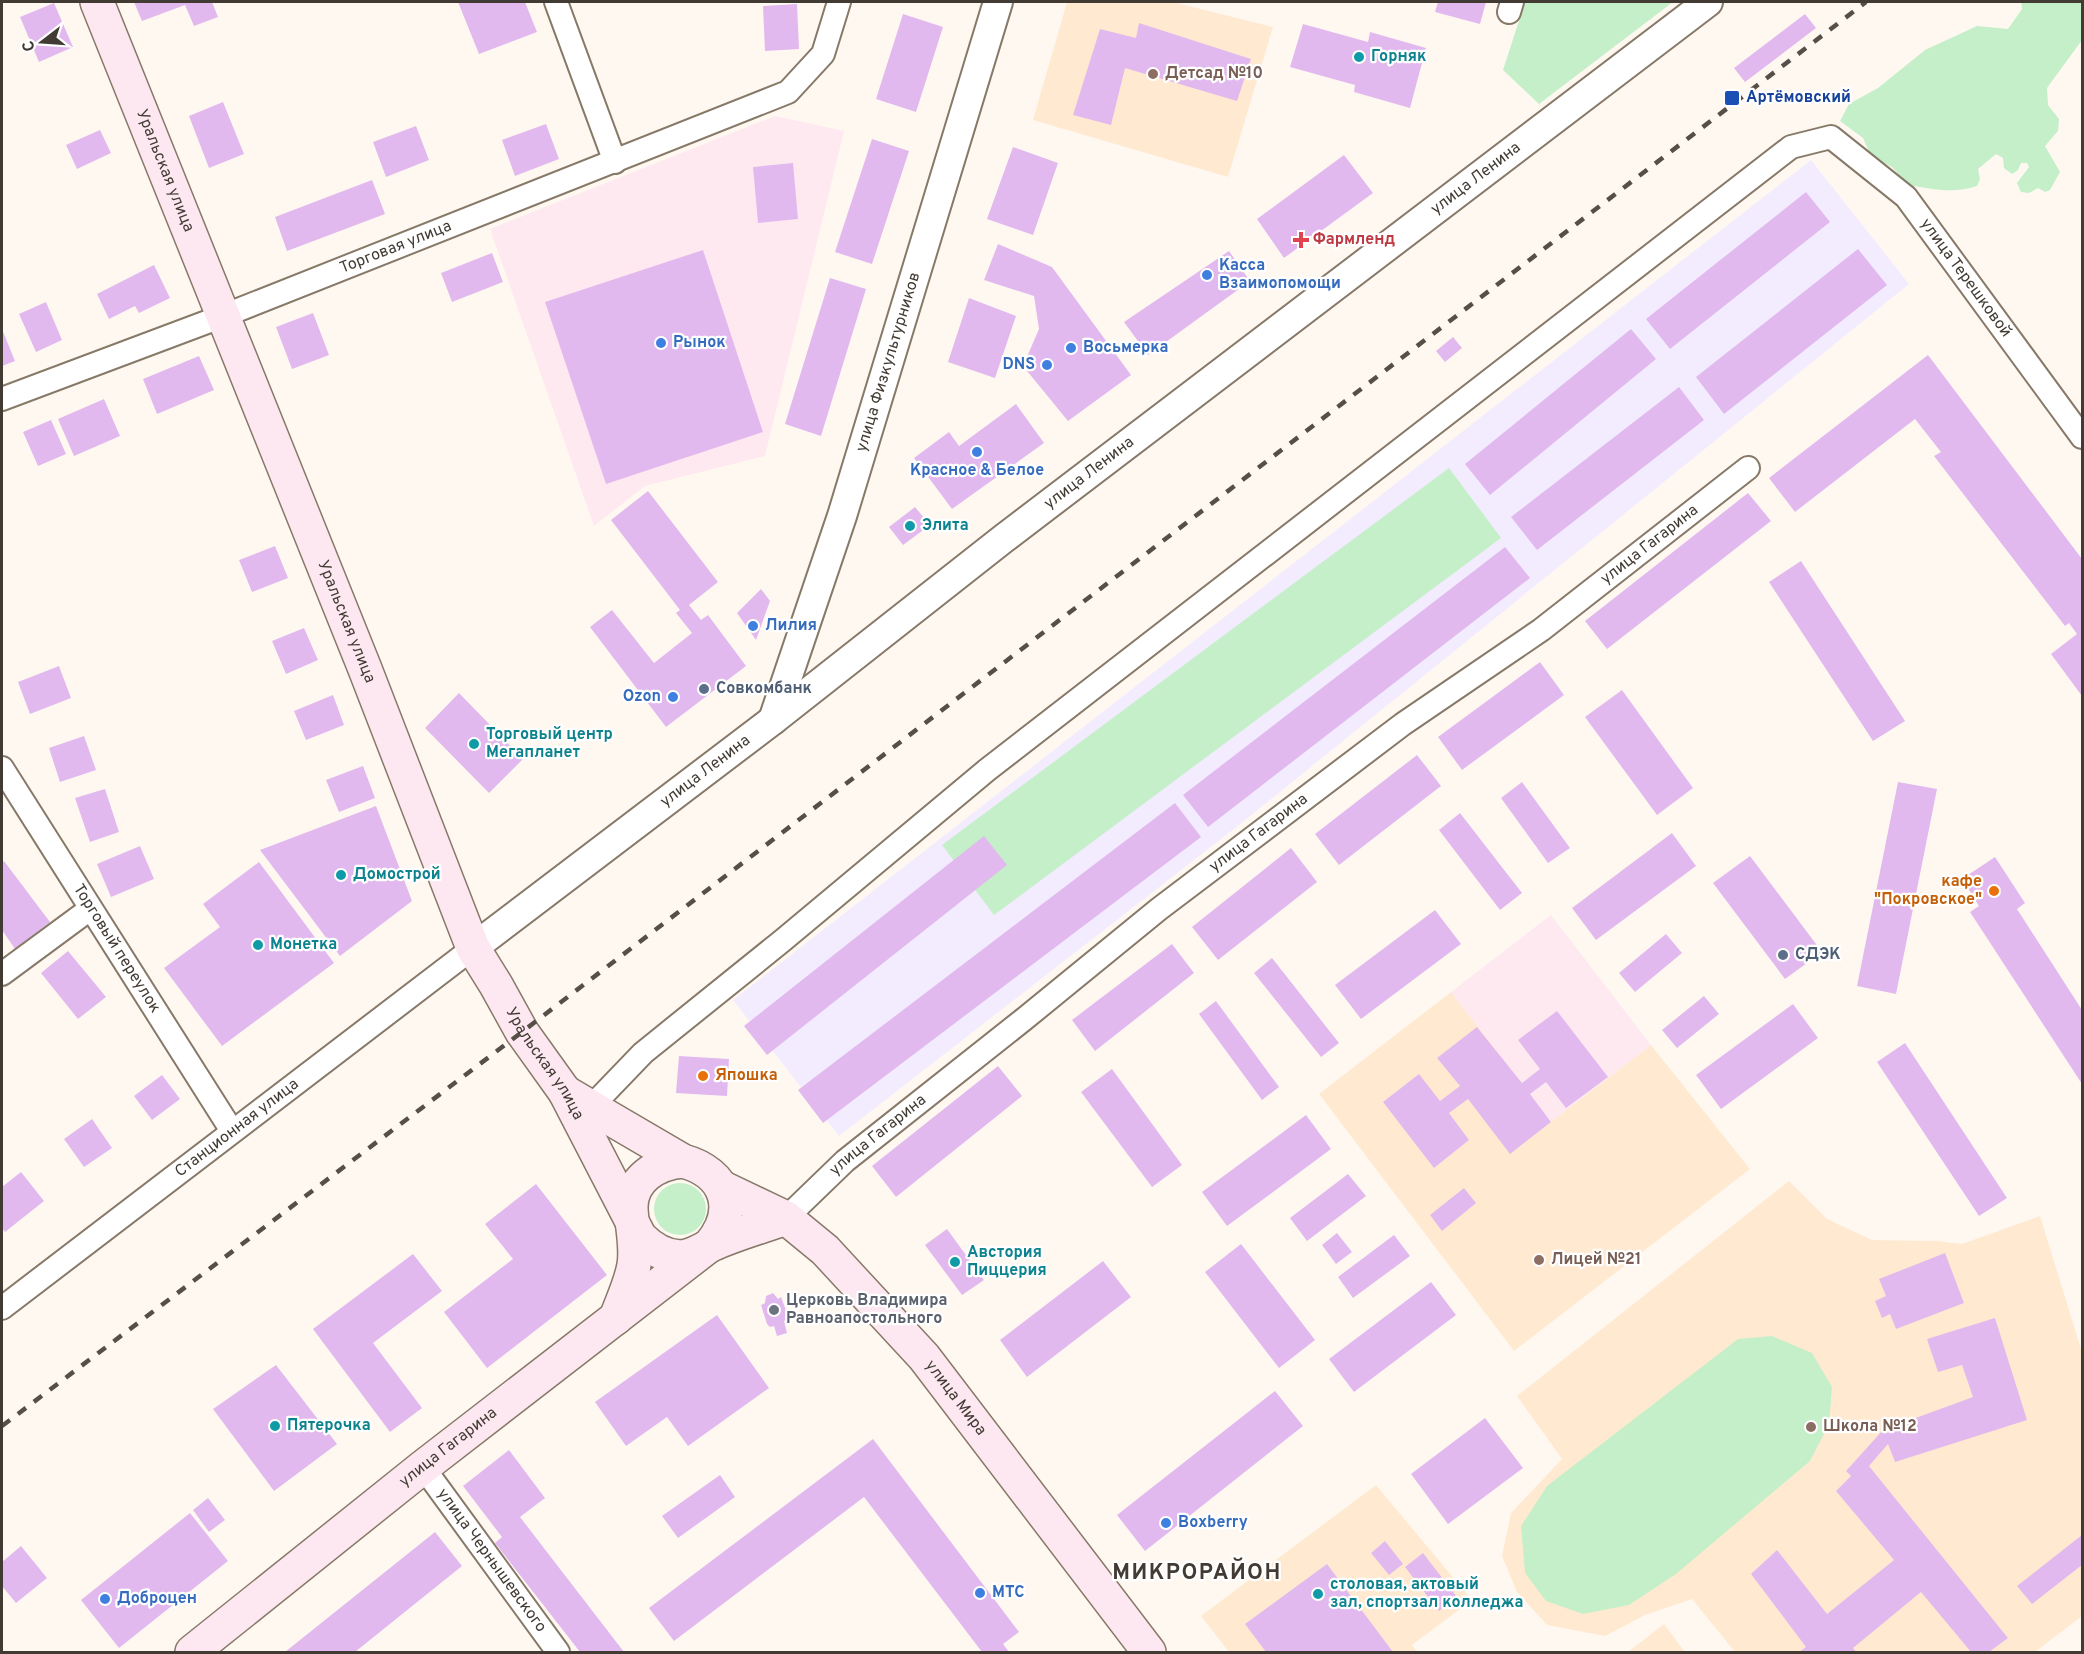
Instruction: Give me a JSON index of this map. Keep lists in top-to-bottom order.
{
  "streets": {
    "main road": ["Уральская улица", "улица Гагарина", "улица Мира"],
    "street": [
      "улица Ленина",
      "Торговая улица",
      "улица Терешковой",
      "улица Физкультурников",
      "Торговый переулок",
      "Станционная улица",
      "улица Чернышевского"
    ]
  },
  "crossings": [
    ["Уральская улица", "улица Ленина"],
    ["Уральская улица", "Торговая улица"],
    ["Уральская улица", "улица Терешковой"],
    ["Уральская улица", "улица Гагарина"],
    ["Уральская улица", "Станционная улица"],
    ["Уральская улица", "улица Мира"],
    ["улица Ленина", "улица Физкультурников"],
    ["улица Ленина", "Станционная улица"],
    ["улица Гагарина", "улица Мира"],
    ["улица Гагарина", "улица Чернышевского"],
    ["Торговый переулок", "Станционная улица"]
  ],
  "districts": ["МИКРОРАЙОН"],
  "places": {
    "other": [
      "Горняк",
      "Детсад №10",
      "Касса Взаимопомощи",
      "Рынок",
      "Восьмерка",
      "DNS",
      "Красное & Белое",
      "Элита",
      "Лилия",
      "Совкомбанк",
      "Ozon",
      "Торговый центр Мегапланет",
      "Домострой",
      "кафе \"Покровское\"",
      "Монетка",
      "СДЭК",
      "Япошка",
      "Лицей №21",
      "Австория Пиццерия",
      "Церковь Владимира Равноапостольного",
      "Пятерочка",
      "Школа №12",
      "Boxberry",
      "МТС",
      "столовая, актовый зал, спортзал колледжа",
      "Доброцен"
    ],
    "transit": ["Артёмовский"],
    "health": ["Фармленд"]
  },
  "north": "left"
}
